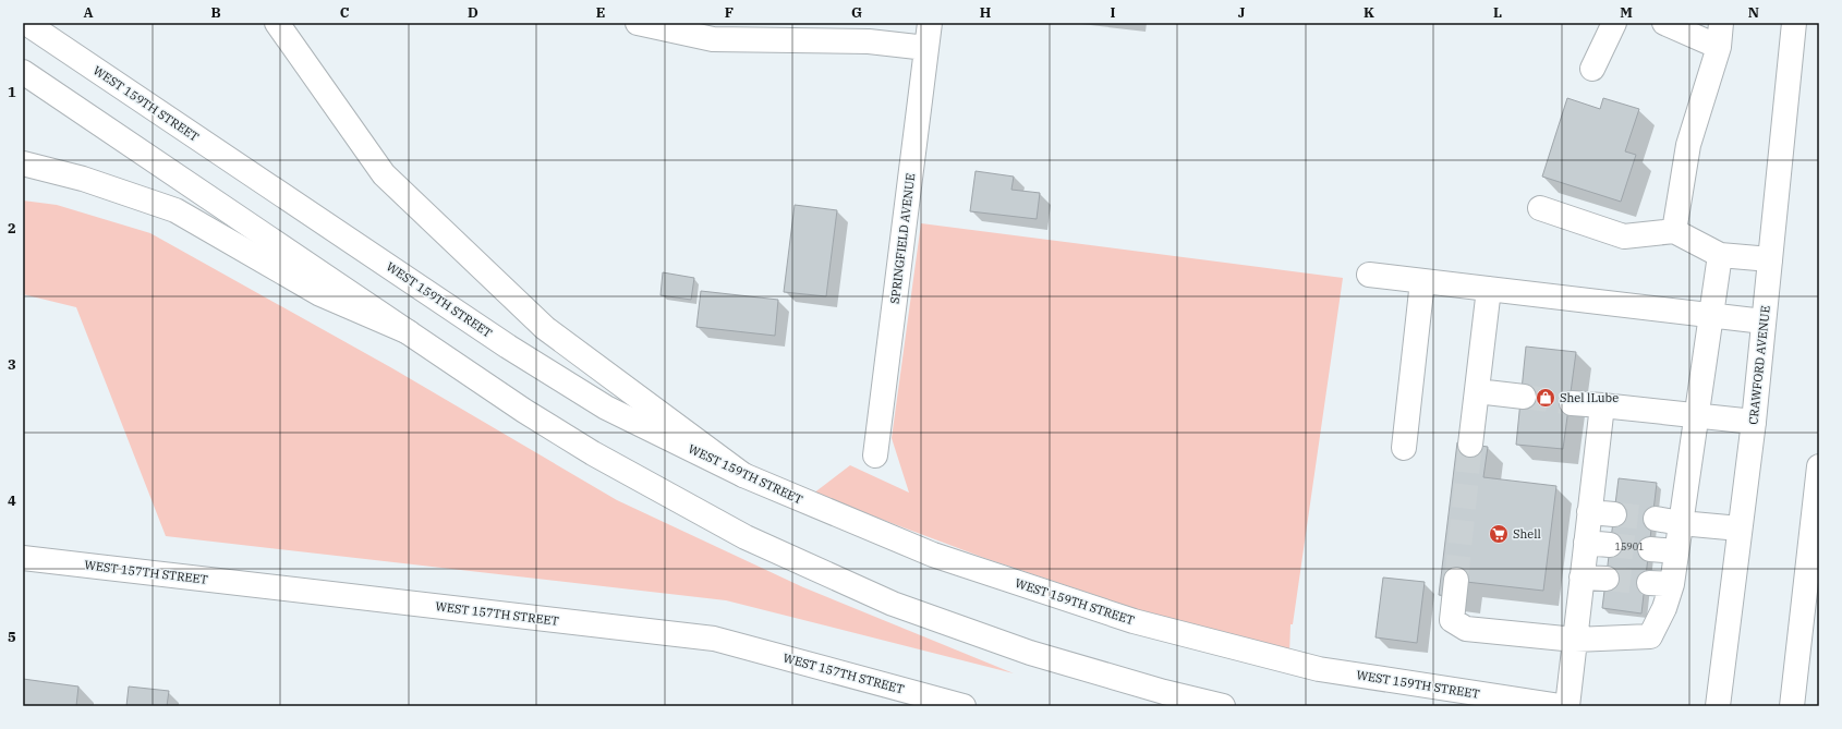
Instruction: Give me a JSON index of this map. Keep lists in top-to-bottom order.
{
  "streets": {
    "main road": [
      "WEST 159TH STREET",
      "SPRINGFIELD AVENUE",
      "CRAWFORD AVENUE",
      "WEST 157TH STREET"
    ]
  },
  "places": {
    "shop": ["Shel lLube"],
    "supermarket": ["Shell"]
  },
  "house_numbers": ["15901"],
  "grid": {
    "columns": [
      "A",
      "B",
      "C",
      "D",
      "E",
      "F",
      "G",
      "H",
      "I",
      "J",
      "K",
      "L",
      "M",
      "N"
    ],
    "rows": [
      "1",
      "2",
      "3",
      "4",
      "5"
    ]
  }
}
